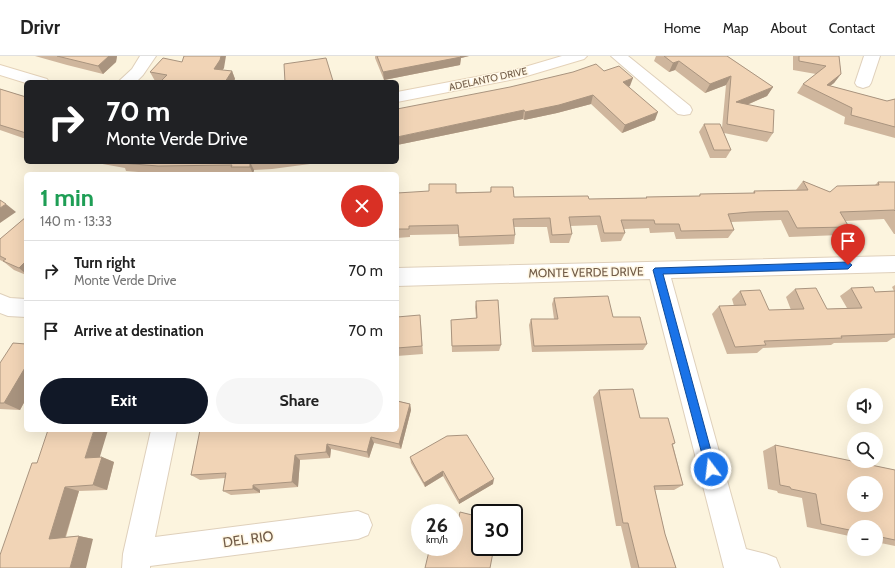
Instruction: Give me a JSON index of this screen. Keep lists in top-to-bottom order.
{
  "streets": {
    "street": ["ADELANTO DRIVE", "MONTE VERDE DRIVE", "DEL RIO"]
  },
  "page": {
    "header": "Drivr",
    "nav": [
      "Home",
      "Map",
      "About",
      "Contact"
    ],
    "turn": ["70 m", "Monte Verde Drive"],
    "heading": ["1 min", "140 m · 13:33"],
    "list": [
      {
        "name": "Turn right",
        "note": "Monte Verde Drive",
        "value": "70 m"
      },
      {
        "name": "Arrive at destination",
        "value": "70 m"
      }
    ],
    "buttons": ["Exit", "Share"],
    "map_buttons": ["+", "−"],
    "speed": "26 km/h",
    "limit": "30"
  }
}
